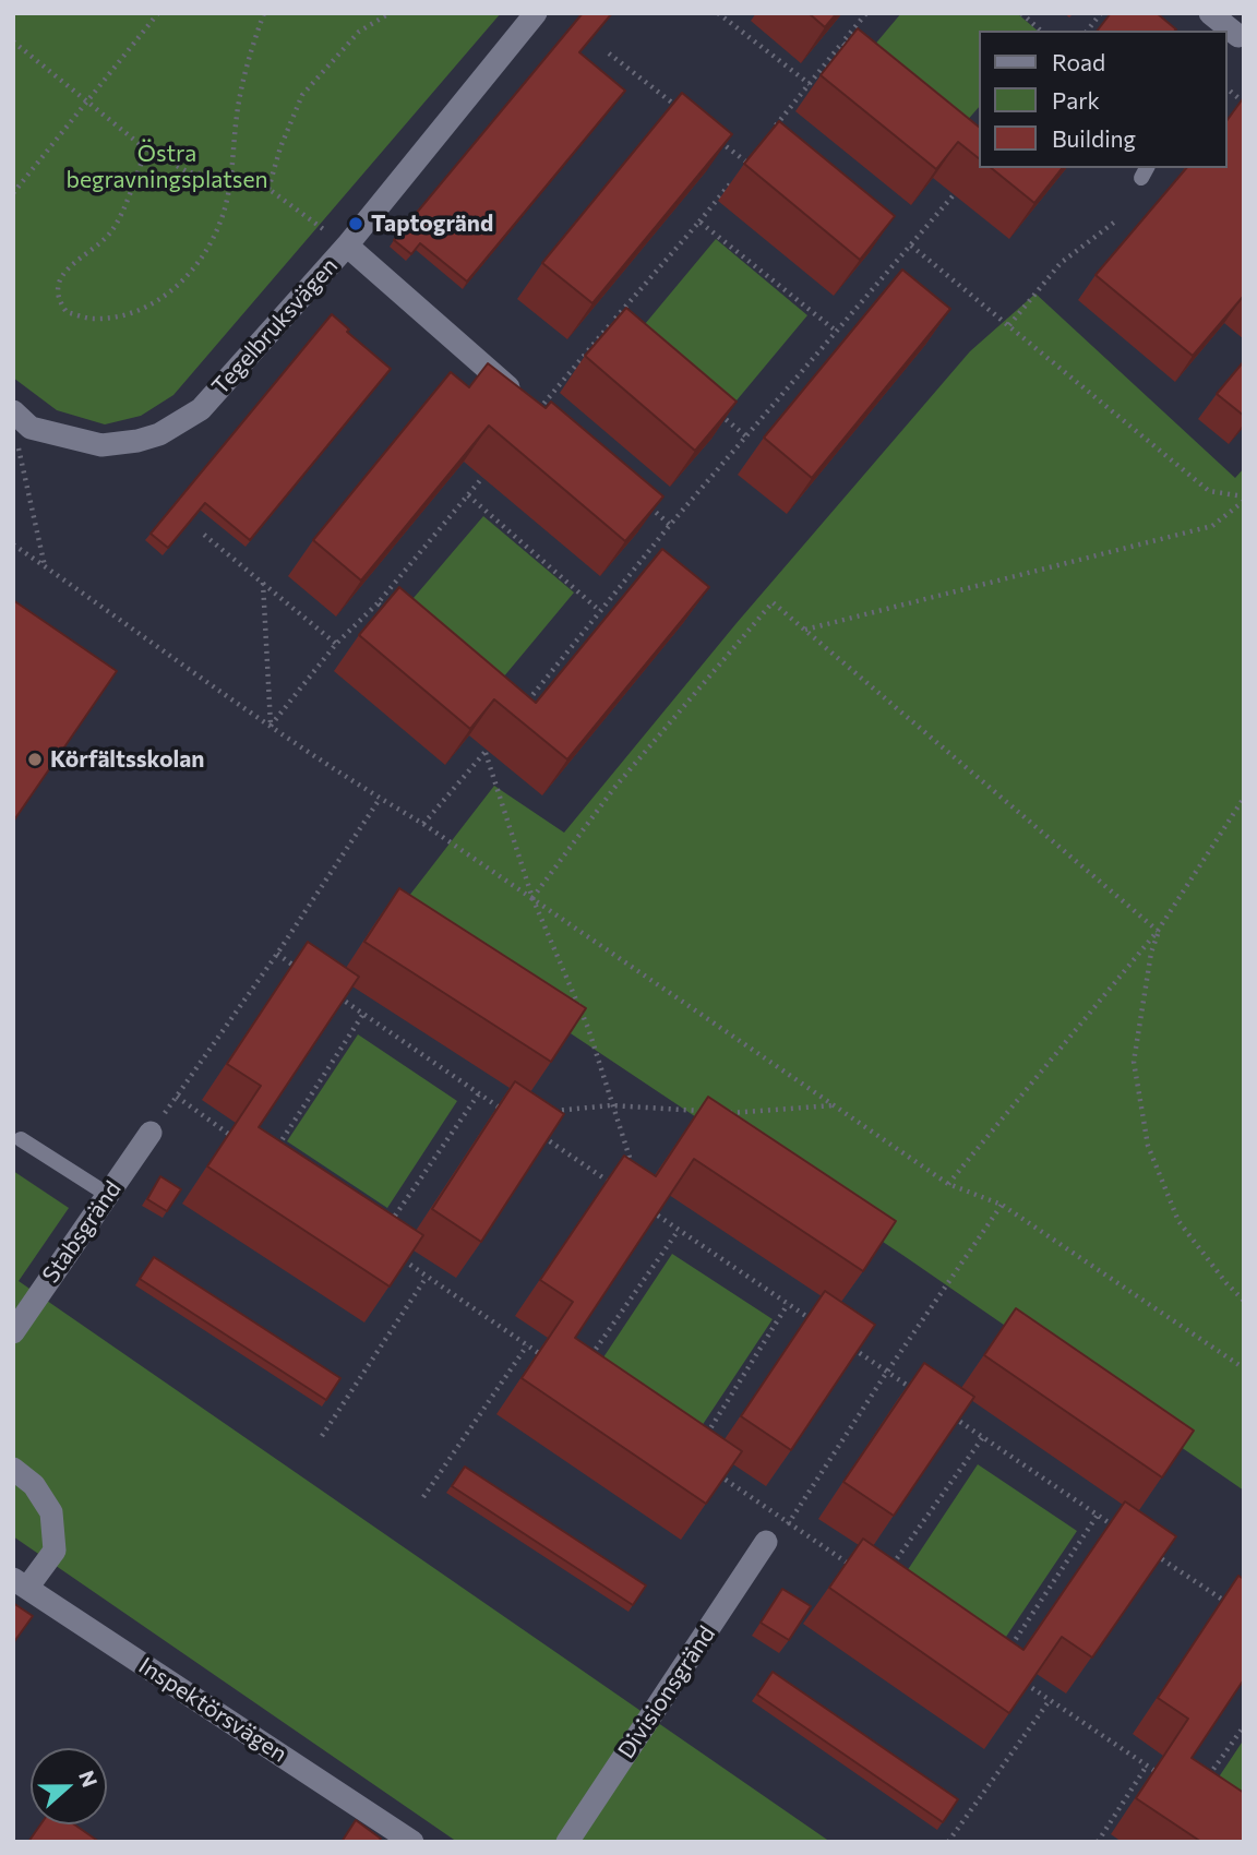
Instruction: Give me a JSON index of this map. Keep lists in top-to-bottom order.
{
  "streets": {
    "street": [
      "Tegelbruksvägen",
      "Stabsgränd",
      "Divisionsgränd",
      "Inspektörsvägen"
    ]
  },
  "parks": ["Östra begravningsplatsen"],
  "places": ["Taptogränd", "Körfältsskolan"],
  "legend": ["Road", "Park", "Building"],
  "north": "right"
}
